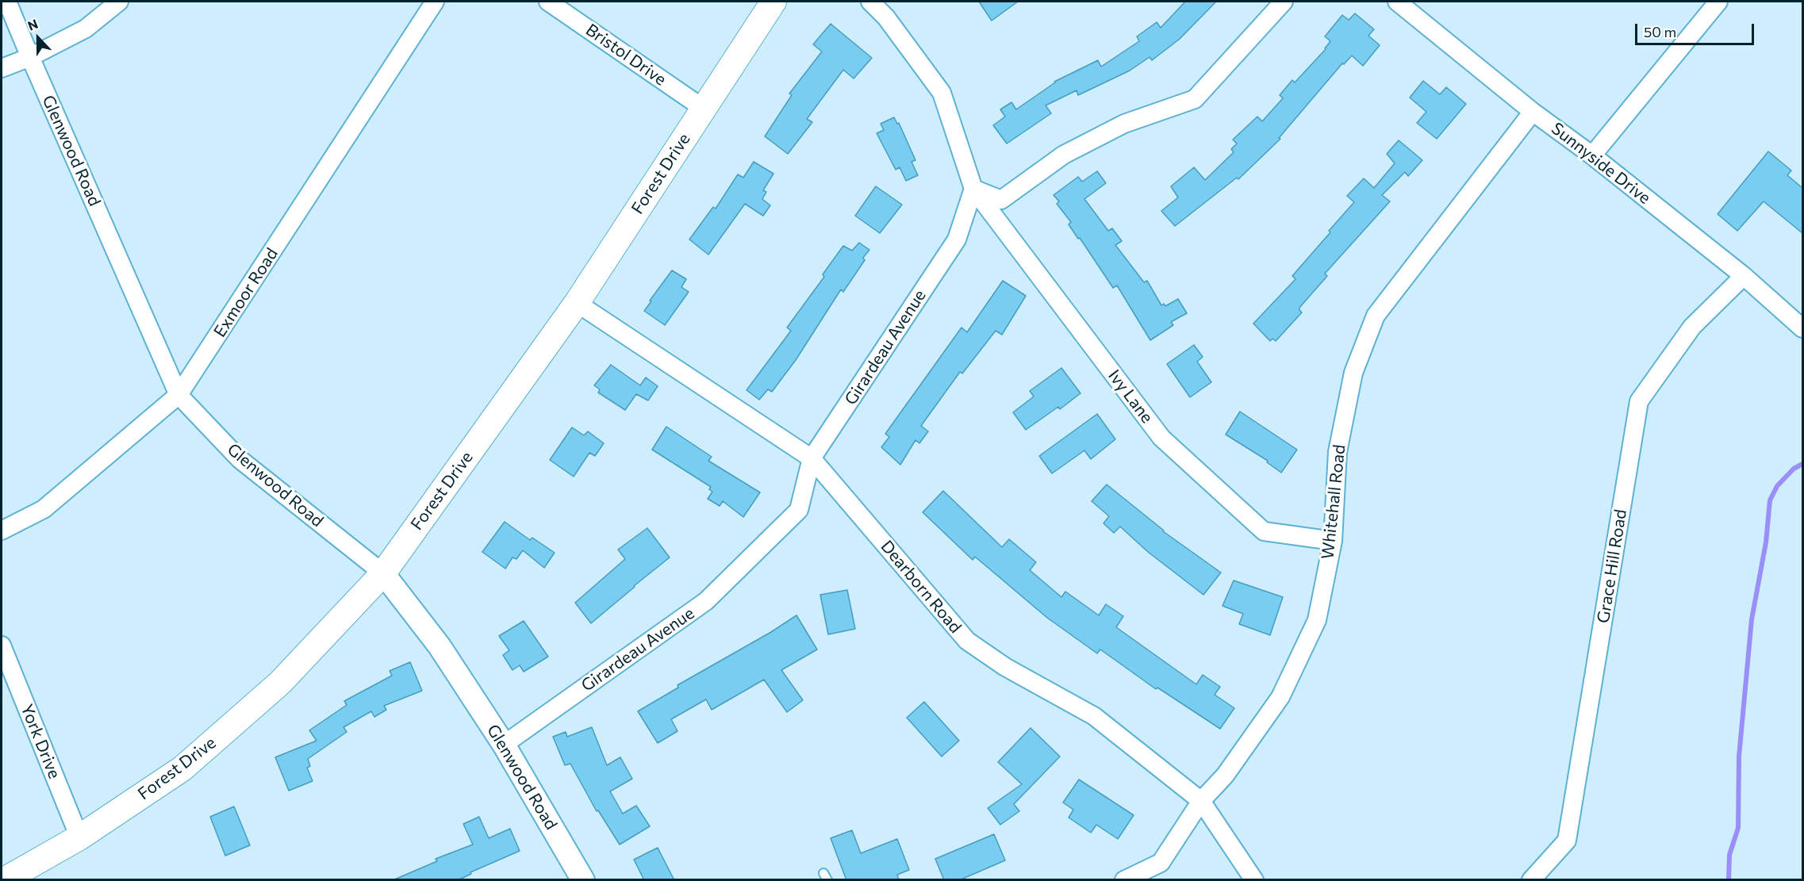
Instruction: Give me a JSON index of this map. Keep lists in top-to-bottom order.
{
  "streets": {
    "main road": ["Forest Drive"],
    "street": [
      "Bristol Drive",
      "Glenwood Road",
      "Sunnyside Drive",
      "Exmoor Road",
      "Girardeau Avenue",
      "Ivy Lane",
      "Whitehall Road",
      "Grace Hill Road",
      "Dearborn Road",
      "York Drive"
    ]
  },
  "crossings": [
    ["Bristol Drive", "Forest Drive"],
    ["Glenwood Road", "Forest Drive"],
    ["Glenwood Road", "Exmoor Road"],
    ["Glenwood Road", "Girardeau Avenue"],
    ["Sunnyside Drive", "Whitehall Road"],
    ["Sunnyside Drive", "Grace Hill Road"],
    ["Forest Drive", "Dearborn Road"],
    ["Forest Drive", "York Drive"],
    ["Girardeau Avenue", "Ivy Lane"],
    ["Girardeau Avenue", "Dearborn Road"],
    ["Ivy Lane", "Whitehall Road"],
    ["Whitehall Road", "Dearborn Road"]
  ],
  "scale_bar": "50 m",
  "north": "top"
}
